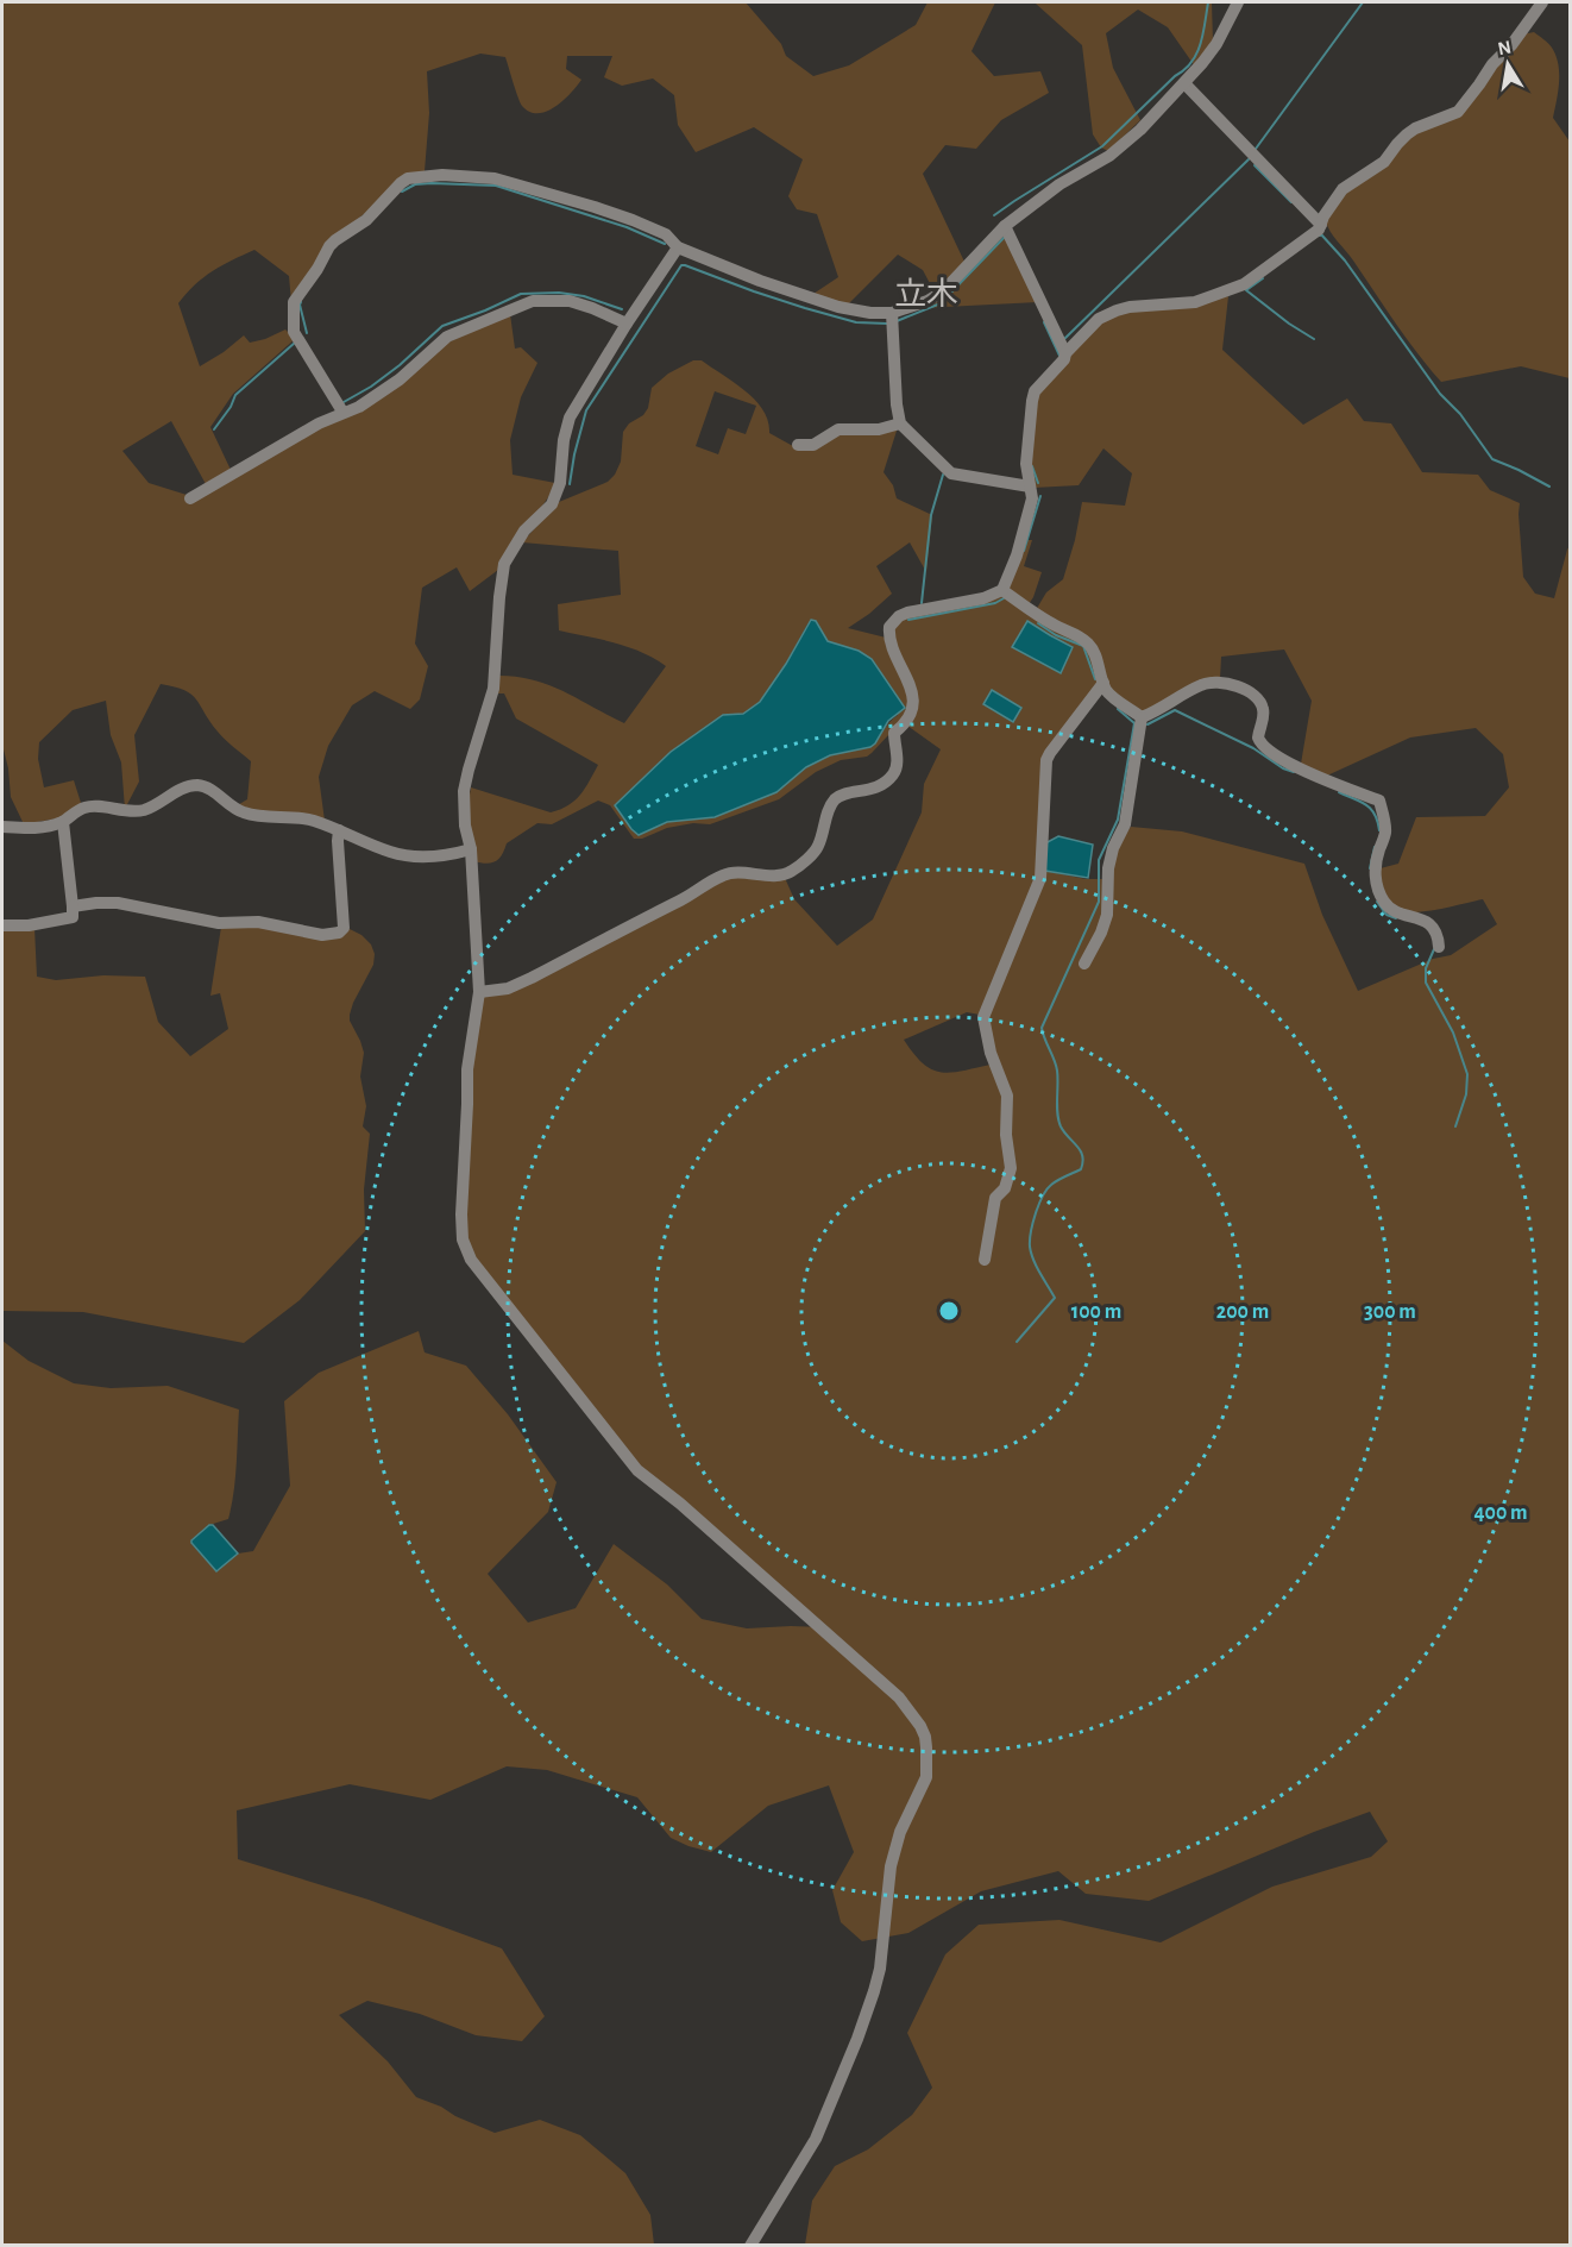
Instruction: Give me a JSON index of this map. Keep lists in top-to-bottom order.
{
  "districts": ["立木"],
  "north": "top",
  "rings": [
    "100 m",
    "200 m",
    "300 m",
    "400 m"
  ]
}
